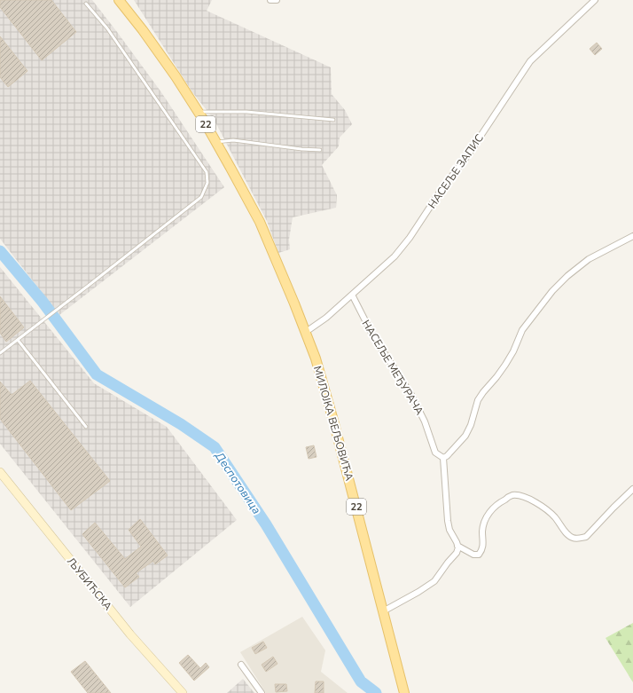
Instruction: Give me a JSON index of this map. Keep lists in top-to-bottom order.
{
  "streets": {
    "main road": ["22", "МИЛОЈКА ВЕЉОВИЋА"],
    "street": ["НАСЕЉЕ ЗАПИС", "НАСЕЉЕ МЕЂУРАЧА", "ЉУБИЋСКА"]
  },
  "crossings": [
    ["НАСЕЉЕ ЗАПИС", "НАСЕЉЕ МЕЂУРАЧА"],
    ["НАСЕЉЕ ЗАПИС", "МИЛОЈКА ВЕЉОВИЋА"]
  ],
  "water": ["Деспотовица"]
}
